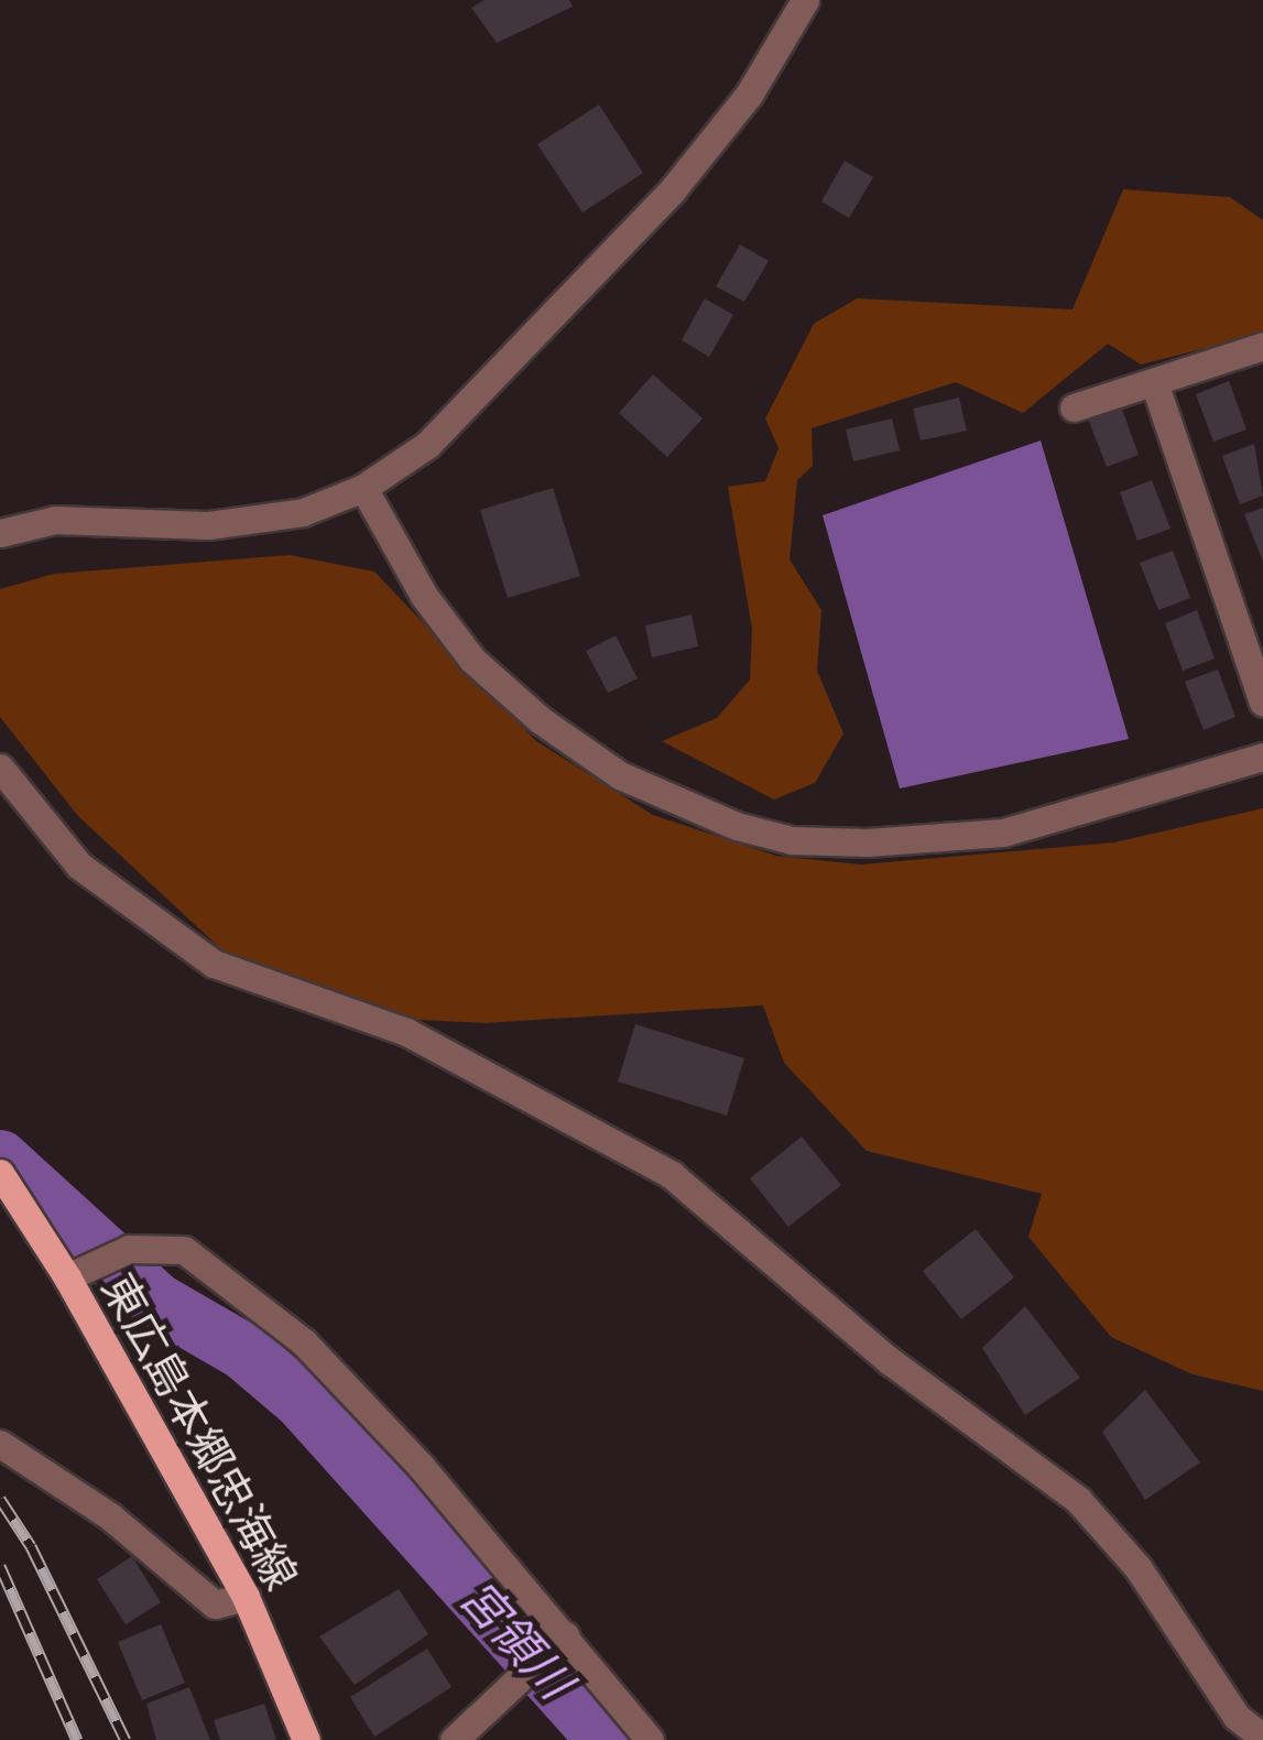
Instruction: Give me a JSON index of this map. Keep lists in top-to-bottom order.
{
  "streets": {
    "main road": ["東広島本郷忠海線"]
  },
  "water": ["宮領川"]
}
